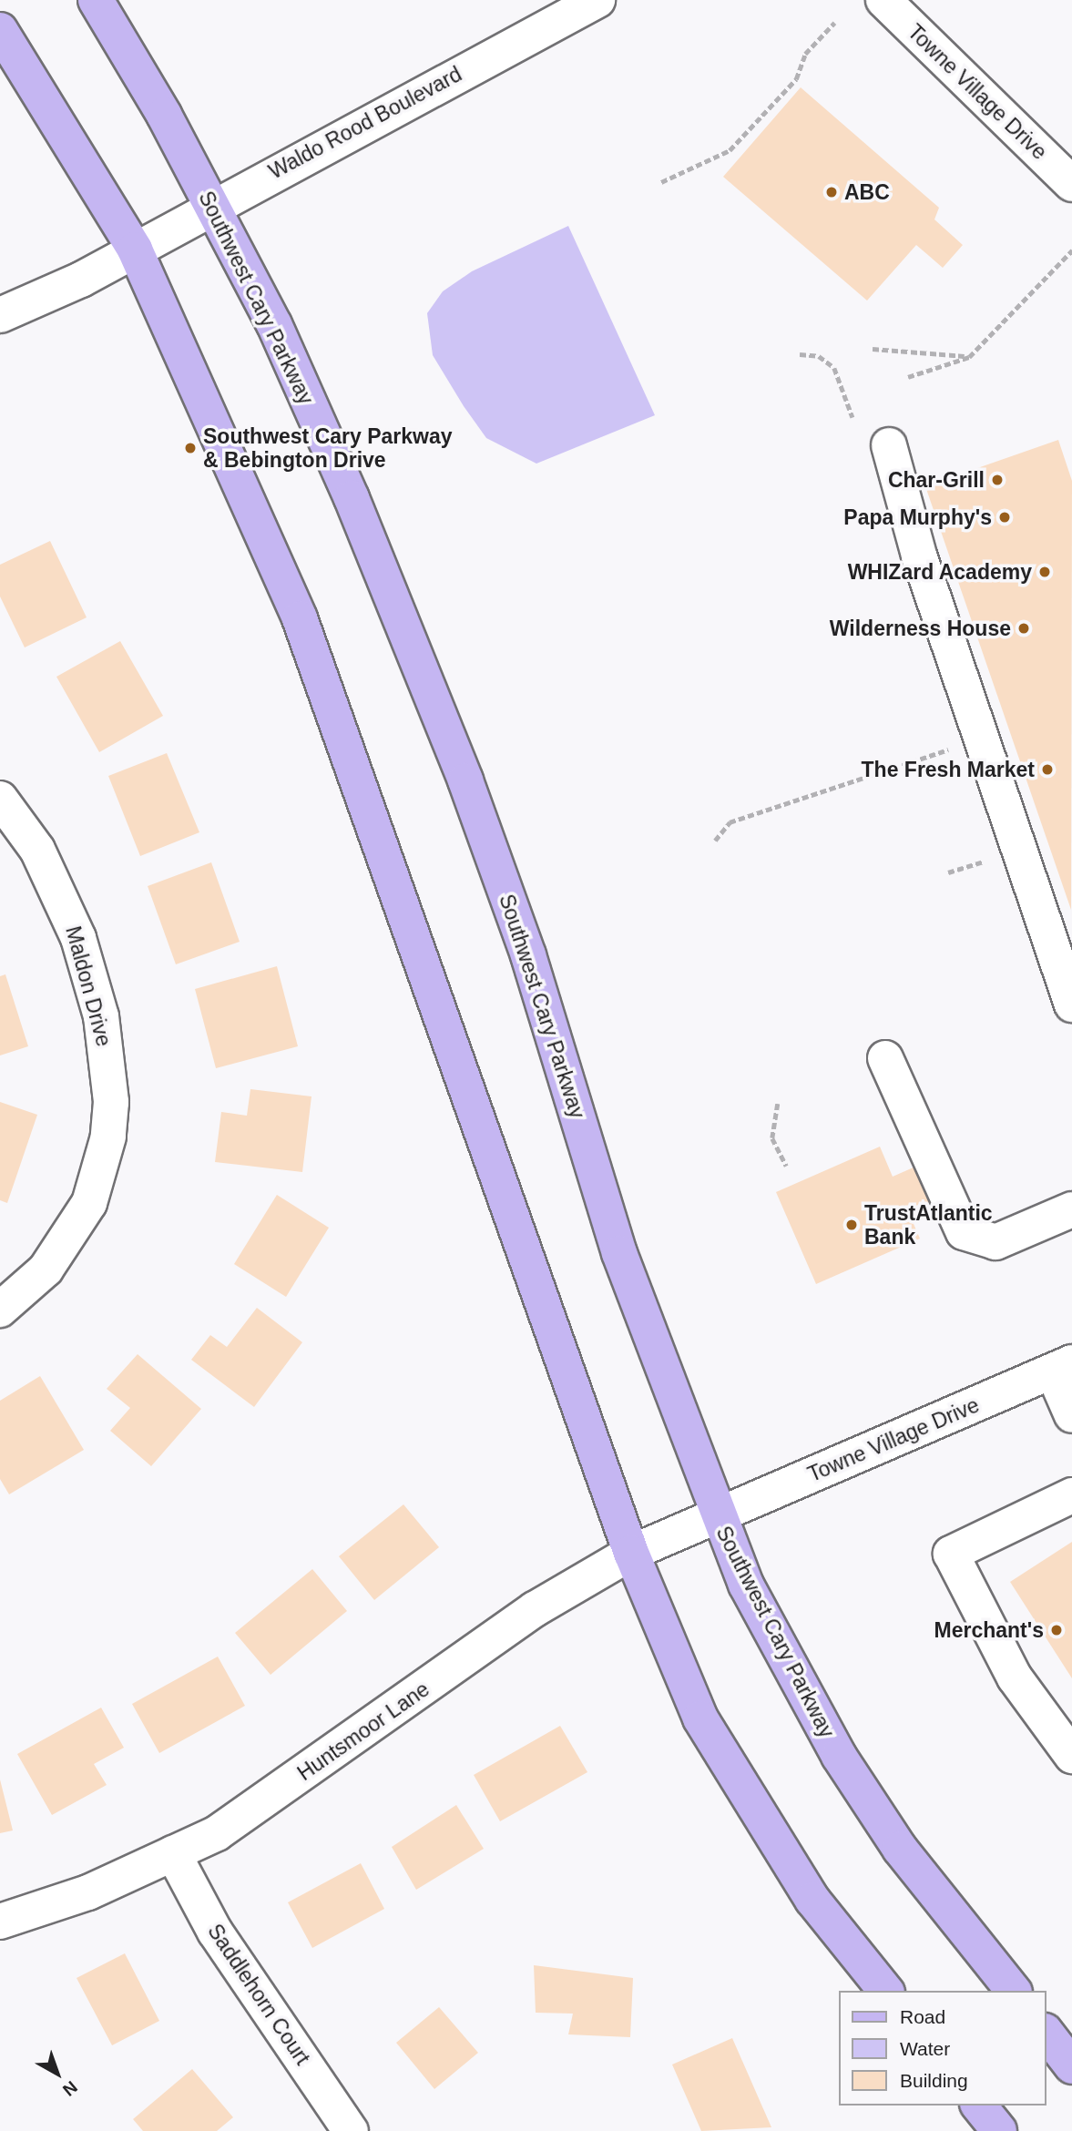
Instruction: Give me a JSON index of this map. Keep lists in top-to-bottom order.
{
  "streets": {
    "main road": ["Southwest Cary Parkway"],
    "street": [
      "Towne Village Drive",
      "Waldo Rood Boulevard",
      "Maldon Drive",
      "Huntsmoor Lane",
      "Saddlehorn Court"
    ]
  },
  "crossings": [
    ["Towne Village Drive", "Southwest Cary Parkway"],
    ["Towne Village Drive", "Huntsmoor Lane"],
    ["Waldo Rood Boulevard", "Southwest Cary Parkway"],
    ["Southwest Cary Parkway", "Huntsmoor Lane"],
    ["Huntsmoor Lane", "Saddlehorn Court"]
  ],
  "places": [
    "ABC",
    "Southwest Cary Parkway & Bebington Drive",
    "Char-Grill",
    "Papa Murphy's",
    "WHIZard Academy",
    "Wilderness House",
    "The Fresh Market",
    "TrustAtlantic Bank",
    "Merchant's"
  ],
  "legend": ["Road", "Water", "Building"],
  "north": "bottom right"
}
